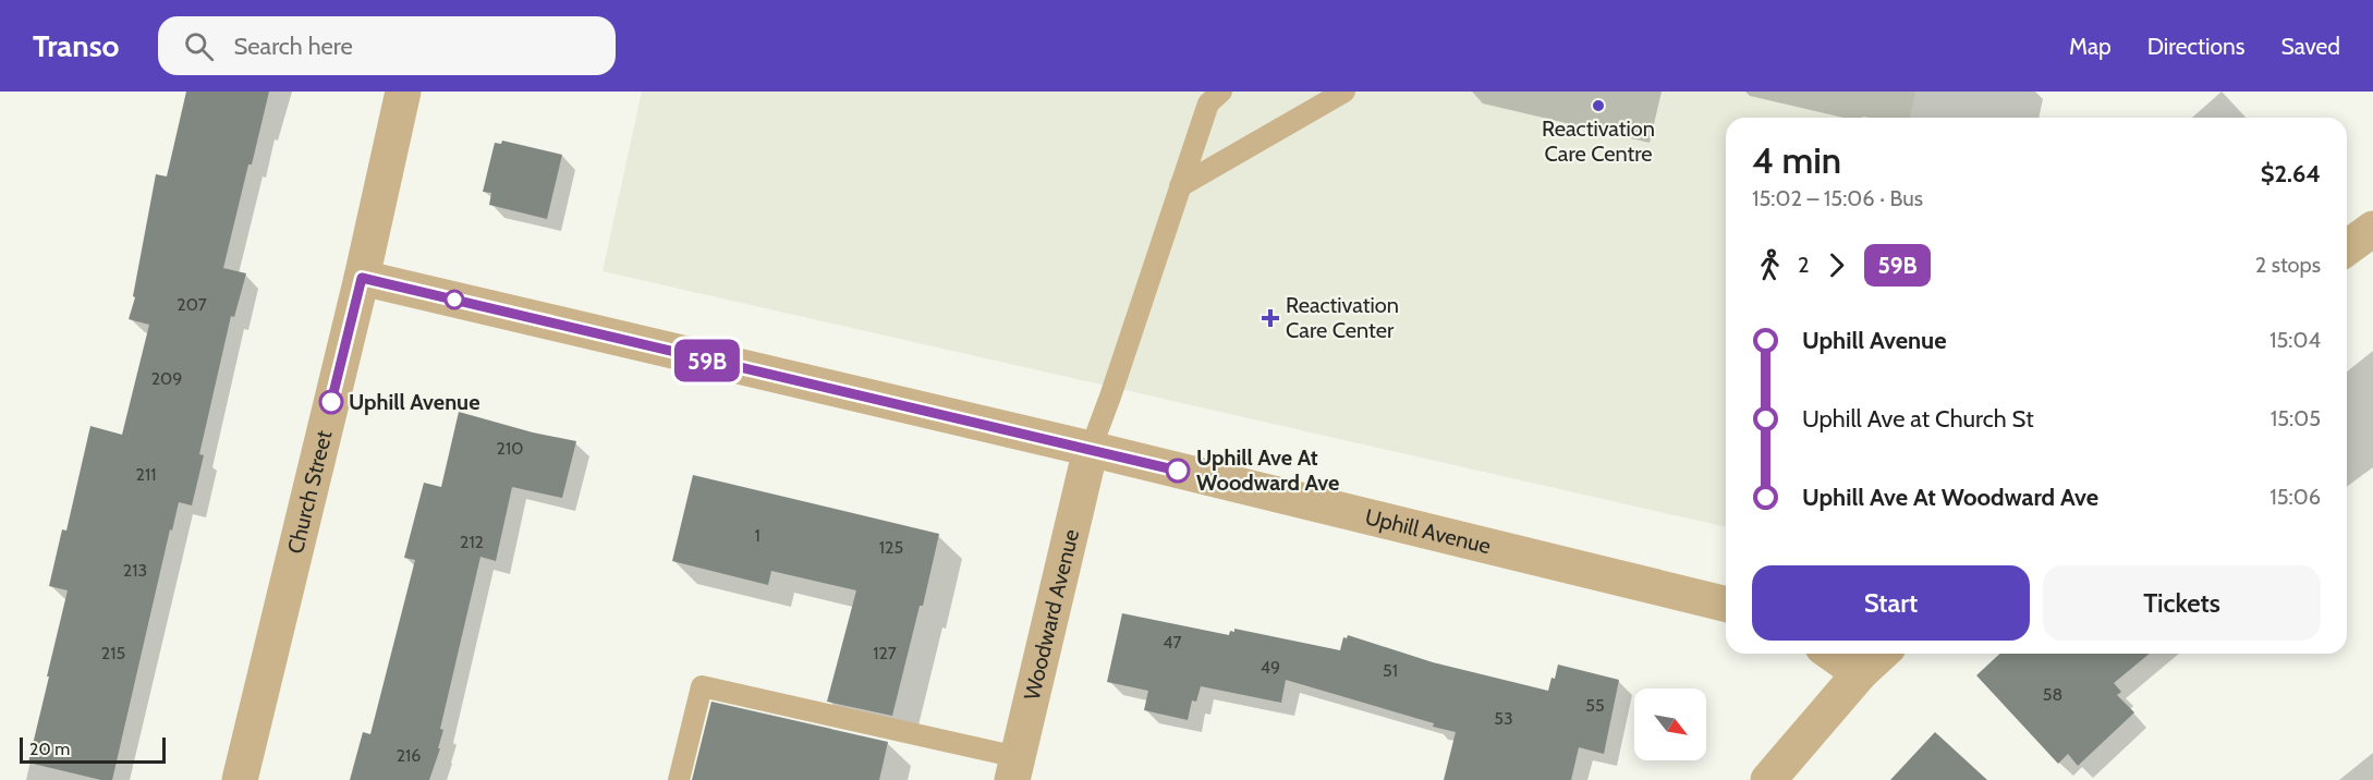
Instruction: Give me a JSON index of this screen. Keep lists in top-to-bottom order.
{
  "streets": {
    "street": ["Church Street", "Uphill Avenue", "Woodward Avenue"]
  },
  "crossings": [
    ["Church Street", "Uphill Avenue"],
    ["Uphill Avenue", "Woodward Avenue"]
  ],
  "places": {
    "other": ["Reactivation Care Centre", "Uphill Avenue", "Uphill Ave At Woodward Ave"],
    "health": ["Reactivation Care Center"]
  },
  "lines": ["bus line 59B"],
  "house_numbers": [
    "207",
    "209",
    "210",
    "211",
    "1",
    "212",
    "125",
    "213",
    "47",
    "215",
    "127",
    "49",
    "51",
    "58",
    "55",
    "53",
    "216"
  ],
  "scale_bar": "20 m",
  "north": "bottom right",
  "page": {
    "header": "Transo",
    "search": "Search here",
    "nav": ["Map", "Directions", "Saved"],
    "on_map": "59B",
    "heading": ["4 min", "15:02 – 15:06 · Bus", "$2.64"],
    "legs": ["2", "59B", "2 stops"],
    "list": [
      {
        "name": "Uphill Avenue",
        "value": "15:04"
      },
      {
        "name": "Uphill Ave at Church St",
        "value": "15:05"
      },
      {
        "name": "Uphill Ave At Woodward Ave",
        "value": "15:06"
      }
    ],
    "buttons": ["Start", "Tickets"],
    "scale": "20 m"
  }
}
